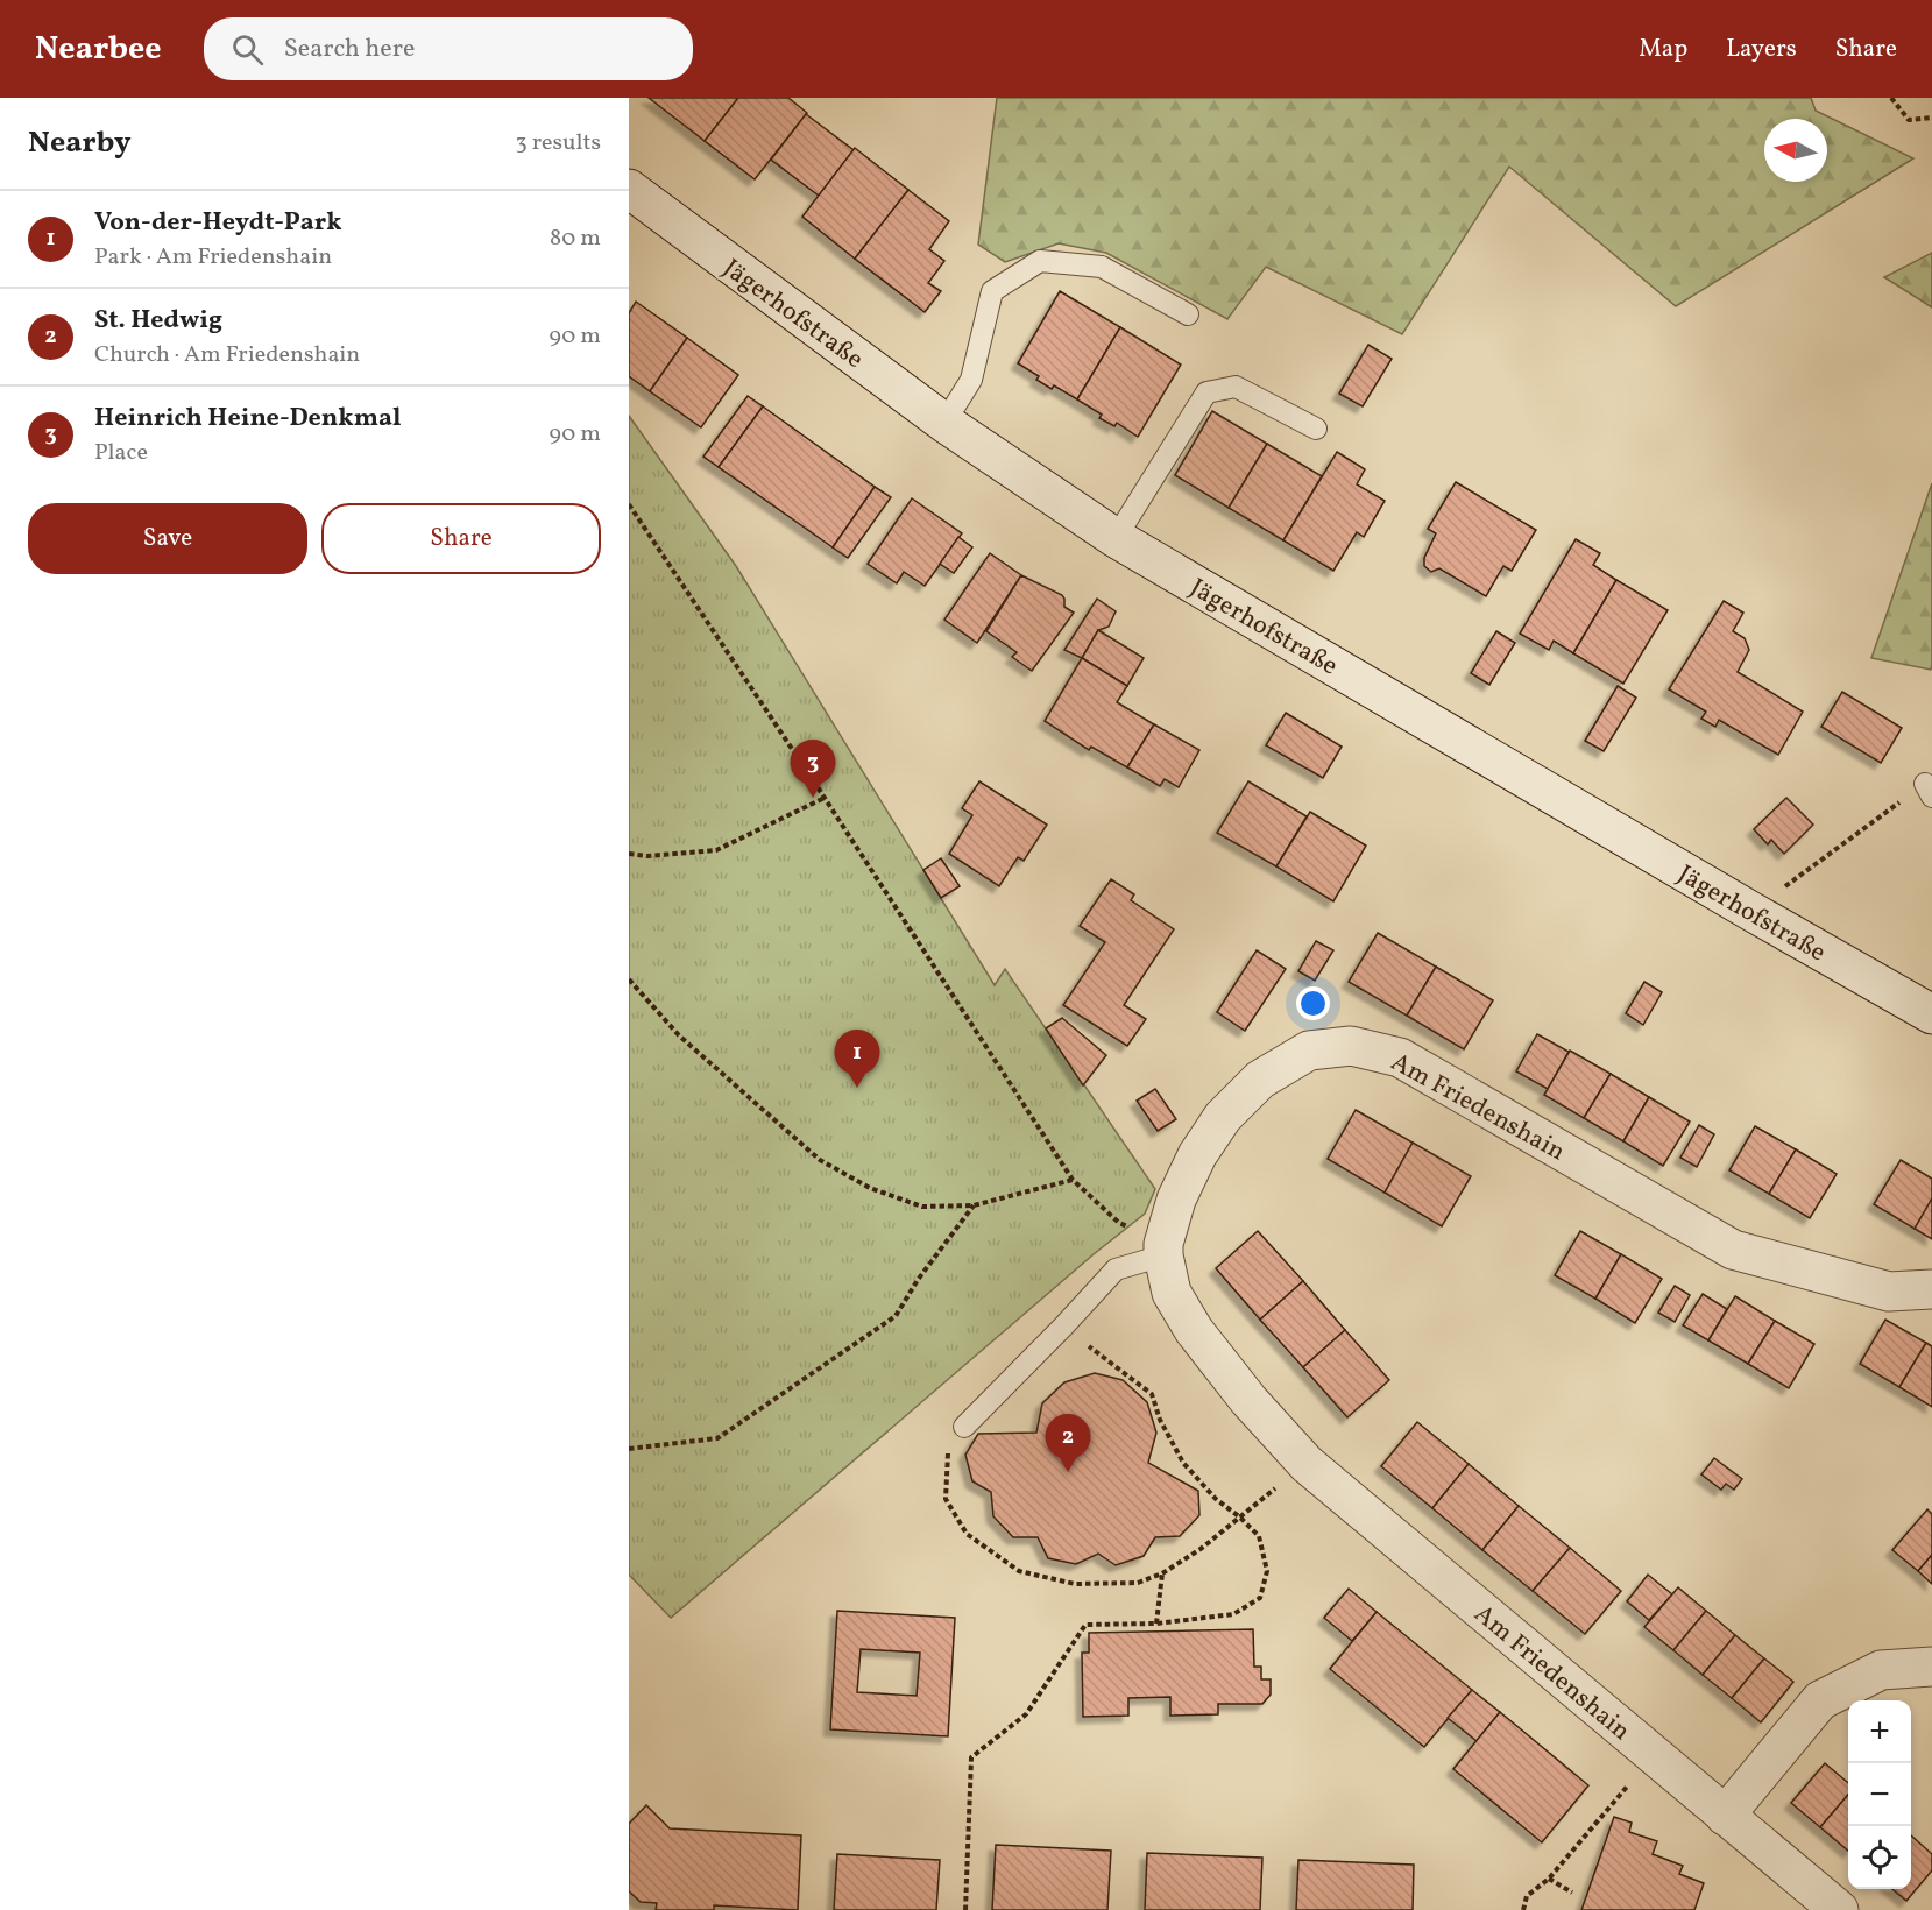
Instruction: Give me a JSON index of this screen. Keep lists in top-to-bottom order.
{
  "streets": {
    "street": ["Jägerhofstraße", "Am Friedenshain"]
  },
  "north": "left",
  "page": {
    "header": "Nearbee",
    "search": "Search here",
    "nav": ["Map", "Layers", "Share"],
    "heading": ["Nearby", "3 results"],
    "list": [
      {
        "mark": "1",
        "name": "Von-der-Heydt-Park",
        "note": "Park · Am Friedenshain",
        "value": "80 m"
      },
      {
        "mark": "2",
        "name": "St. Hedwig",
        "note": "Church · Am Friedenshain",
        "value": "90 m"
      },
      {
        "mark": "3",
        "name": "Heinrich Heine-Denkmal",
        "note": "Place",
        "value": "90 m"
      }
    ],
    "buttons": ["Save", "Share"],
    "pins": ["3", "1", "2"],
    "map_buttons": ["+", "−"]
  }
}
